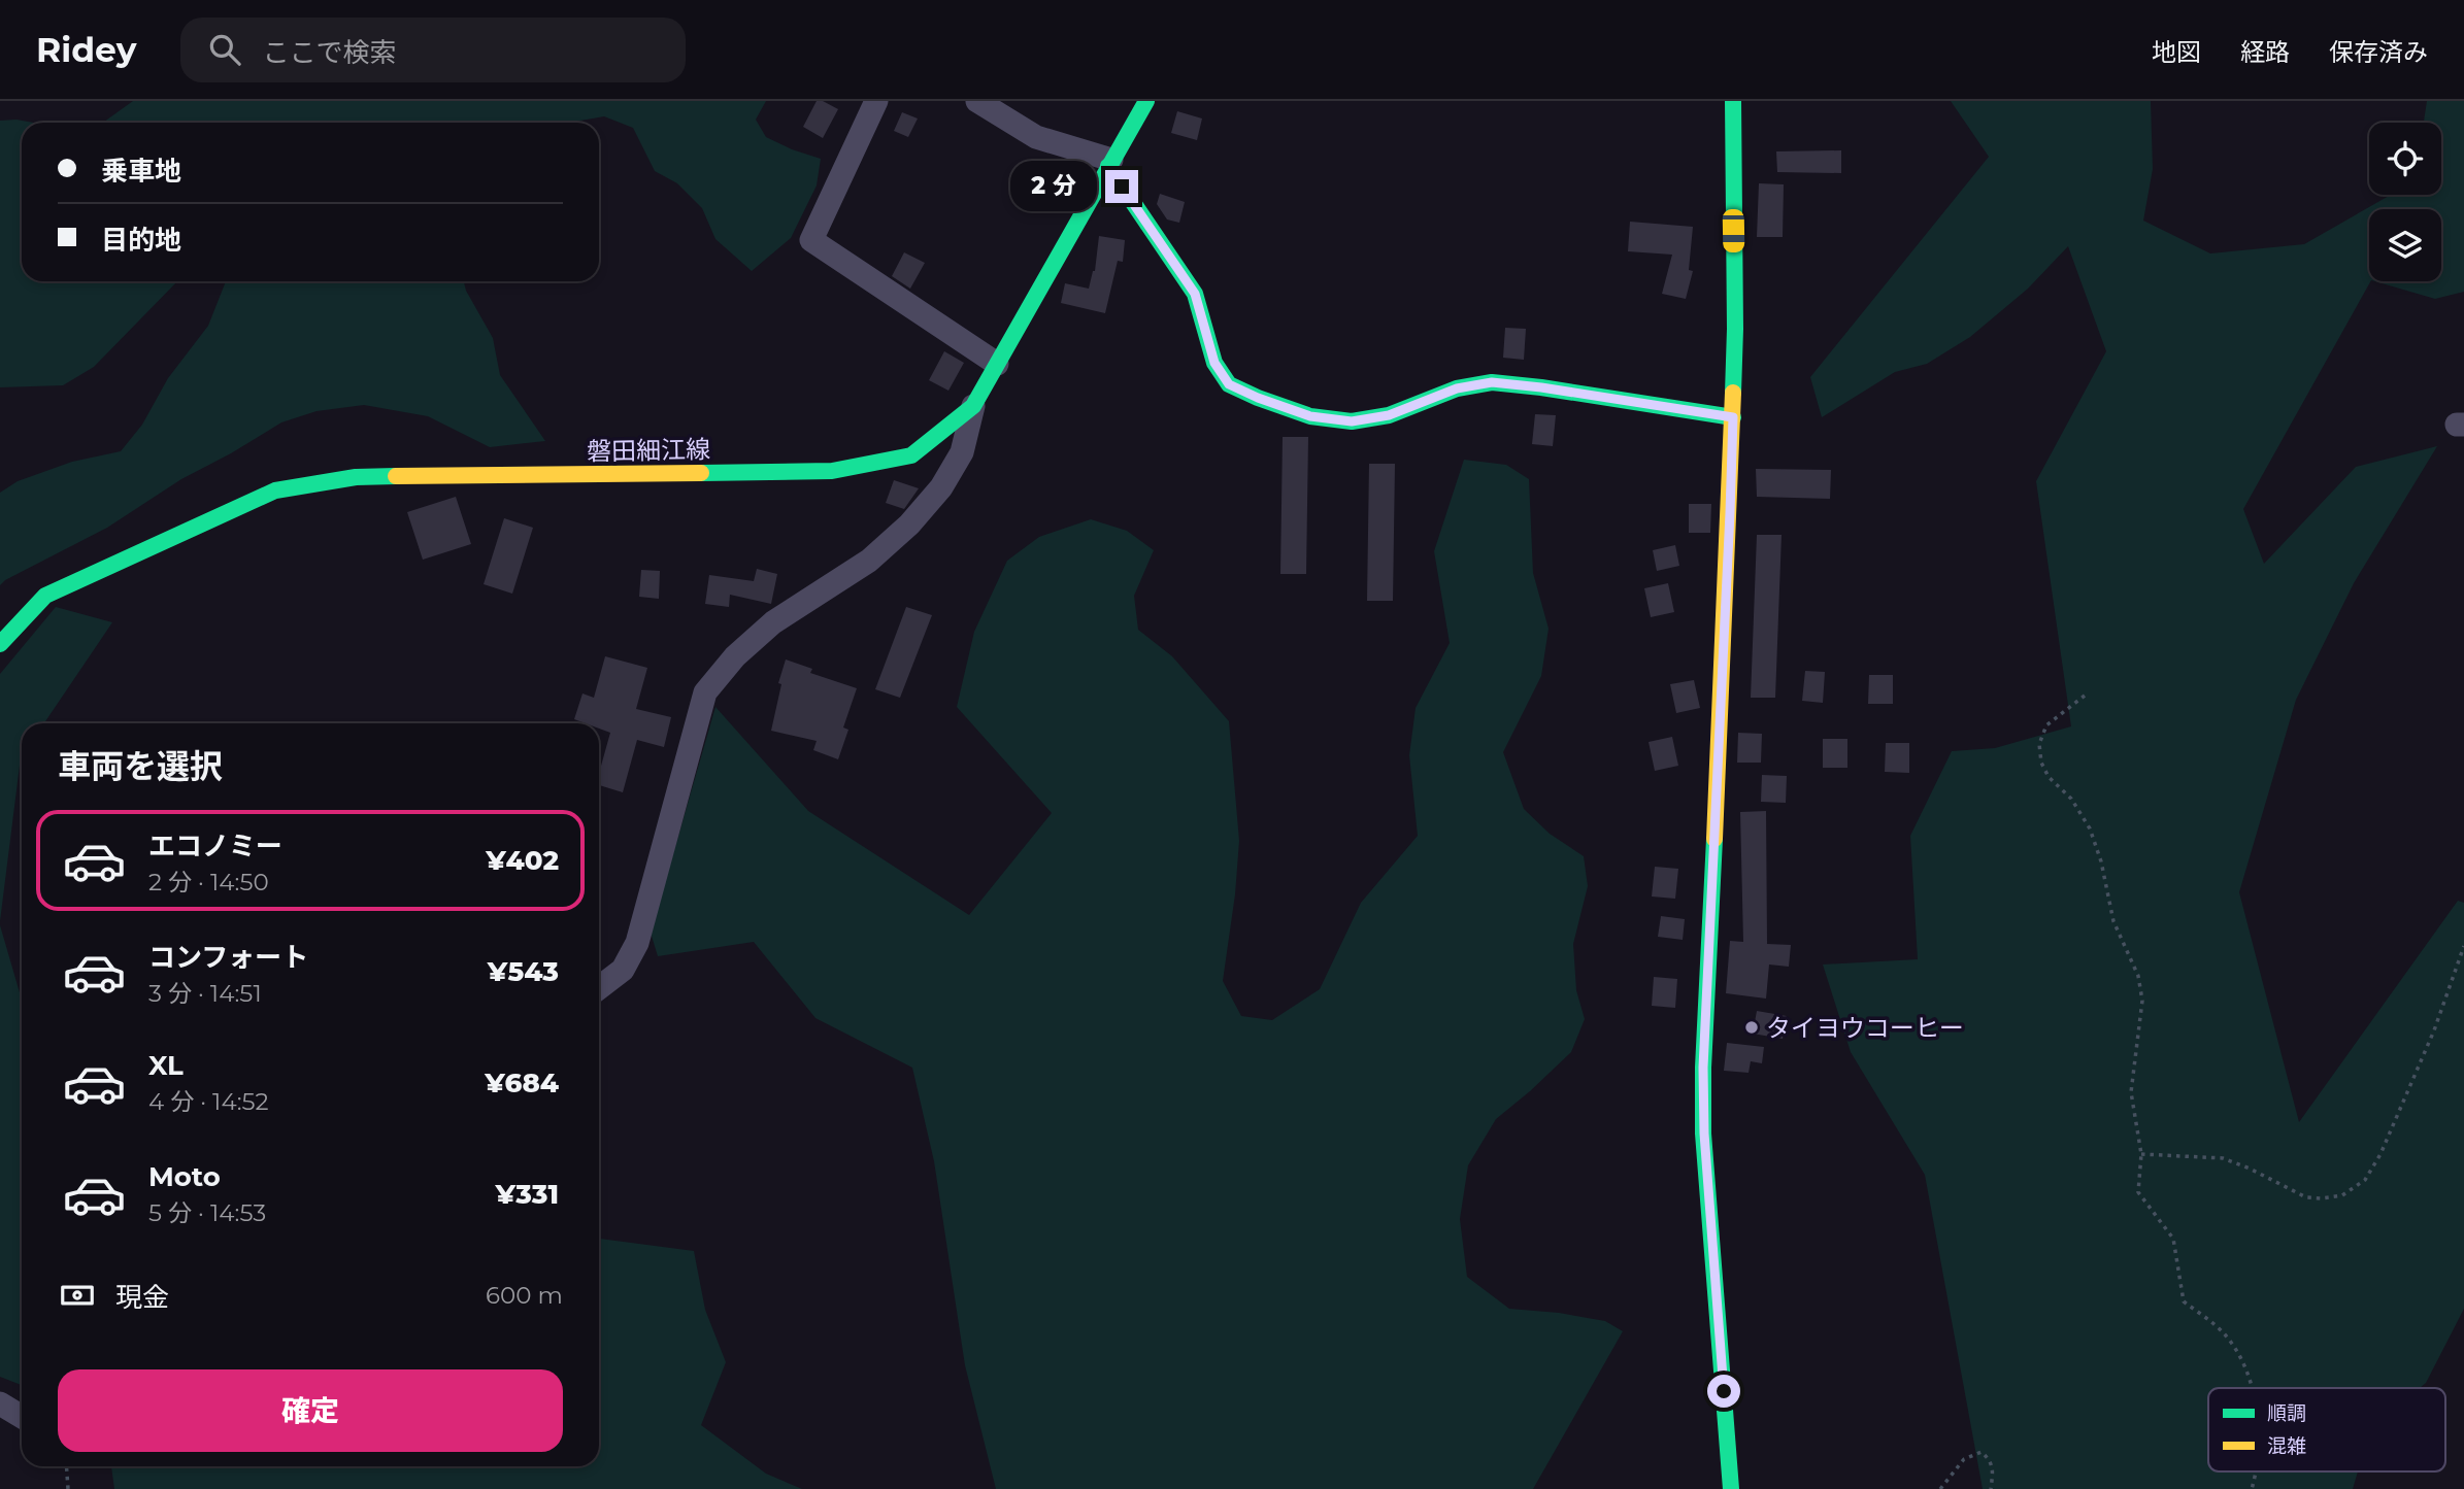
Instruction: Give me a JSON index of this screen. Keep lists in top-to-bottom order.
{
  "streets": {
    "street": ["磐田細江線"]
  },
  "places": ["タイヨウコーヒー"],
  "legend": ["順調", "混雑"],
  "page": {
    "header": "Ridey",
    "search": "ここで検索",
    "nav": ["地図", "経路", "保存済み"],
    "banner": ["乗車地", "目的地"],
    "bubble": "2 分",
    "heading": "車両を選択",
    "list": [
      {
        "name": "エコノミー",
        "note": "2 分 · 14:50",
        "value": "¥402"
      },
      {
        "name": "コンフォート",
        "note": "3 分 · 14:51",
        "value": "¥543"
      },
      {
        "name": "XL",
        "note": "4 分 · 14:52",
        "value": "¥684"
      },
      {
        "name": "Moto",
        "note": "5 分 · 14:53",
        "value": "¥331"
      }
    ],
    "pay": ["現金", "600 m"],
    "buttons": "確定"
  }
}
